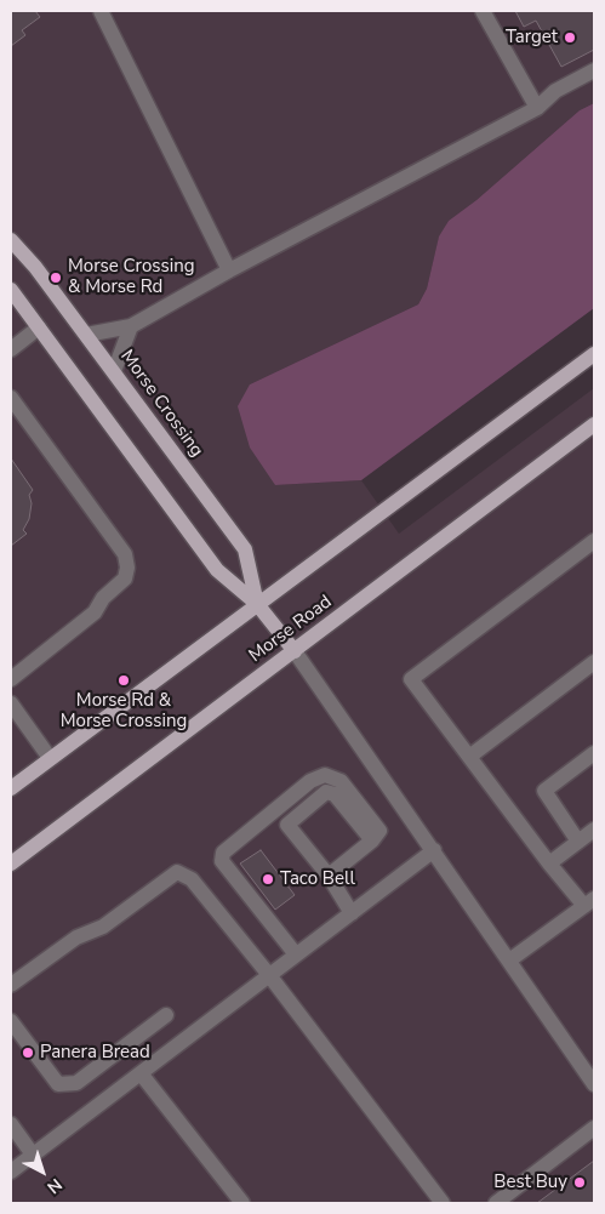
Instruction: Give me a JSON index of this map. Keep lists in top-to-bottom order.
{
  "streets": {
    "main road": ["Morse Crossing", "Morse Road"]
  },
  "crossings": [
    ["Morse Crossing", "Morse Road"]
  ],
  "places": [
    "Target",
    "Morse Crossing & Morse Rd",
    "Morse Rd & Morse Crossing",
    "Taco Bell",
    "Panera Bread",
    "Best Buy"
  ],
  "north": "bottom right"
}
